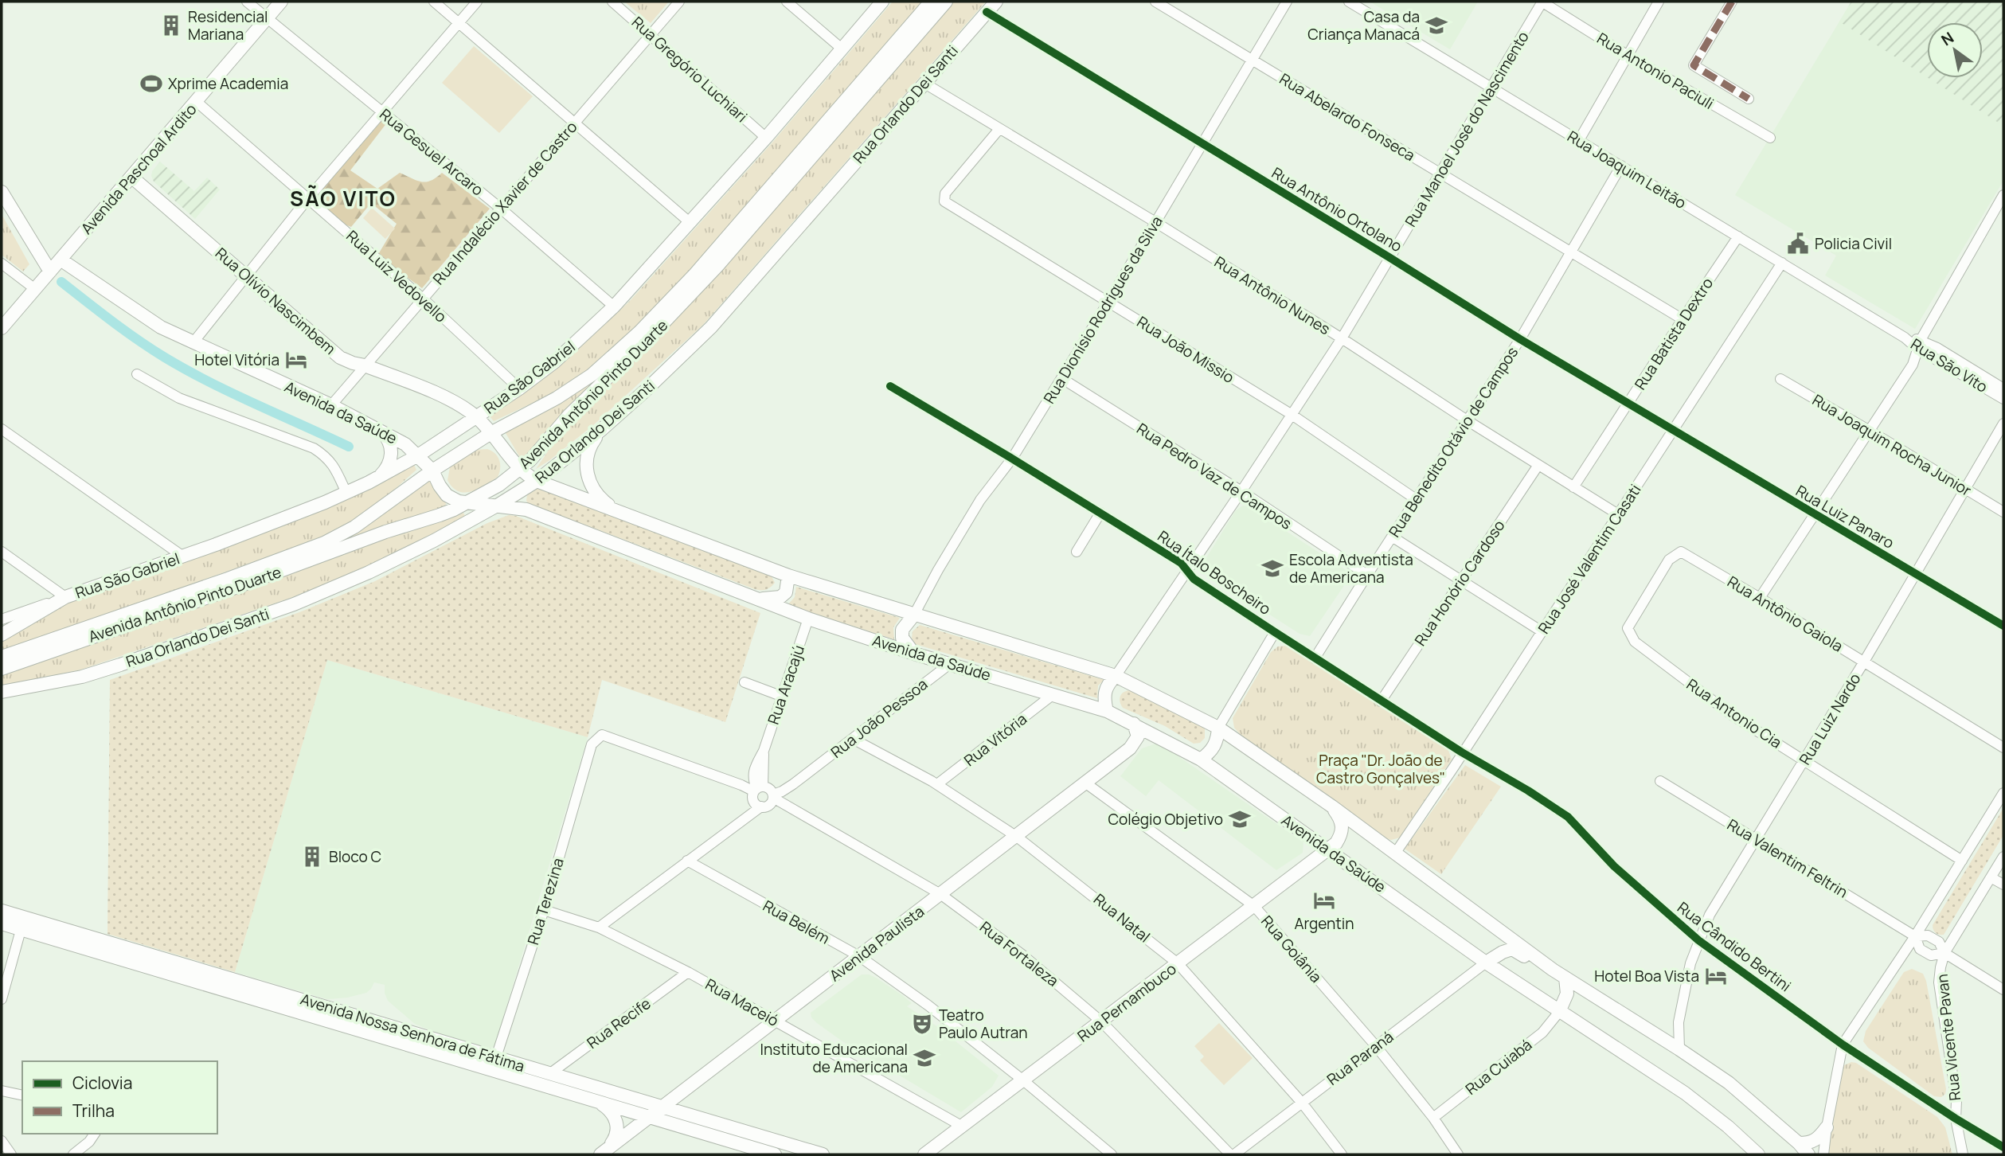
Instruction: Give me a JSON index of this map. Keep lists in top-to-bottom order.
{
  "streets": {
    "main road": [
      "Rua Orlando Dei Santi",
      "Avenida Paschoal Ardito",
      "Rua Olívio Nascimbem",
      "Rua São Gabriel",
      "Avenida Antônio Pinto Duarte",
      "Avenida da Saúde",
      "Avenida Paulista",
      "Rua Pernambuco",
      "Avenida Nossa Senhora de Fátima"
    ],
    "street": [
      "Rua Gregório Luchiari",
      "Rua Antonio Paciuli",
      "Rua Abelardo Fonseca",
      "Rua Manoel José do Nascimento",
      "Rua Gesuel Arcaro",
      "Rua Joaquim Leitão",
      "Rua Indalécio Xavier de Castro",
      "Rua Antônio Ortolano",
      "Rua Luiz Vedovello",
      "Rua Antônio Nunes",
      "Rua Dionísio Rodrigues da Silva",
      "Rua Batista Dextro",
      "Rua João Missio",
      "Rua São Vito",
      "Rua Benedito Otávio de Campos",
      "Rua Joaquim Rocha Junior",
      "Rua Pedro Vaz de Campos",
      "Rua Luiz Panaro",
      "Rua José Valentim Casati",
      "Rua Ítalo Boscheiro",
      "Rua Honório Cardoso",
      "Rua Antônio Gaiola",
      "Rua Aracajú",
      "Rua Antonio Cia",
      "Rua João Pessoa",
      "Rua Luiz Nardo",
      "Rua Vitória",
      "Rua Valentim Feltrin",
      "Rua Terezina",
      "Rua Natal",
      "Rua Belém",
      "Rua Cândido Bertini",
      "Rua Goiânia",
      "Rua Fortaleza",
      "Rua Maceió",
      "Rua Recife",
      "Rua Vicente Pavan",
      "Rua Paraná",
      "Rua Cuiabá"
    ]
  },
  "crossings": [
    ["Rua Gregório Luchiari", "Rua Indalécio Xavier de Castro"],
    ["Rua Gregório Luchiari", "Rua São Gabriel"],
    ["Rua Antonio Paciuli", "Rua Manoel José do Nascimento"],
    ["Rua Orlando Dei Santi", "Rua Antônio Ortolano"],
    ["Rua Orlando Dei Santi", "Rua Antônio Nunes"],
    ["Rua Orlando Dei Santi", "Avenida da Saúde"],
    ["Rua Abelardo Fonseca", "Rua Manoel José do Nascimento"],
    ["Rua Abelardo Fonseca", "Rua Dionísio Rodrigues da Silva"],
    ["Rua Abelardo Fonseca", "Rua Batista Dextro"],
    ["Rua Abelardo Fonseca", "Rua Benedito Otávio de Campos"],
    ["Rua Manoel José do Nascimento", "Rua Joaquim Leitão"],
    ["Rua Manoel José do Nascimento", "Rua Antônio Ortolano"],
    ["Rua Manoel José do Nascimento", "Rua Antônio Nunes"],
    ["Rua Manoel José do Nascimento", "Rua João Missio"],
    ["Rua Manoel José do Nascimento", "Rua Pedro Vaz de Campos"],
    ["Rua Manoel José do Nascimento", "Rua Ítalo Boscheiro"],
    ["Rua Gesuel Arcaro", "Avenida Paschoal Ardito"],
    ["Rua Gesuel Arcaro", "Rua Indalécio Xavier de Castro"],
    ["Rua Gesuel Arcaro", "Rua São Gabriel"],
    ["Avenida Paschoal Ardito", "Rua Luiz Vedovello"],
    ["Avenida Paschoal Ardito", "Rua Olívio Nascimbem"],
    ["Avenida Paschoal Ardito", "Avenida da Saúde"],
    ["Rua Joaquim Leitão", "Rua Batista Dextro"],
    ["Rua Joaquim Leitão", "Rua São Vito"],
    ["Rua Joaquim Leitão", "Rua Benedito Otávio de Campos"],
    ["Rua Joaquim Leitão", "Rua José Valentim Casati"],
    ["Rua Indalécio Xavier de Castro", "Rua Luiz Vedovello"],
    ["Rua Indalécio Xavier de Castro", "Rua Olívio Nascimbem"],
    ["Rua Indalécio Xavier de Castro", "Avenida da Saúde"],
    ["Rua Antônio Ortolano", "Rua Dionísio Rodrigues da Silva"],
    ["Rua Antônio Ortolano", "Rua Batista Dextro"],
    ["Rua Antônio Ortolano", "Rua Benedito Otávio de Campos"],
    ["Rua Antônio Ortolano", "Rua Luiz Panaro"],
    ["Rua Antônio Ortolano", "Rua José Valentim Casati"],
    ["Rua Luiz Vedovello", "Rua São Gabriel"],
    ["Rua Antônio Nunes", "Rua Dionísio Rodrigues da Silva"],
    ["Rua Antônio Nunes", "Rua Batista Dextro"],
    ["Rua Antônio Nunes", "Rua João Missio"],
    ["Rua Antônio Nunes", "Rua Benedito Otávio de Campos"],
    ["Rua Antônio Nunes", "Rua José Valentim Casati"],
    ["Rua Antônio Nunes", "Rua Honório Cardoso"],
    ["Rua Olívio Nascimbem", "Rua São Gabriel"],
    ["Rua Olívio Nascimbem", "Avenida Antônio Pinto Duarte"],
    ["Rua Dionísio Rodrigues da Silva", "Rua João Missio"],
    ["Rua Dionísio Rodrigues da Silva", "Rua Pedro Vaz de Campos"],
    ["Rua Dionísio Rodrigues da Silva", "Rua Ítalo Boscheiro"],
    ["Rua João Missio", "Rua Benedito Otávio de Campos"],
    ["Rua São Gabriel", "Avenida da Saúde"],
    ["Avenida Antônio Pinto Duarte", "Avenida da Saúde"],
    ["Avenida da Saúde", "Rua Aracajú"],
    ["Avenida da Saúde", "Rua João Pessoa"],
    ["Avenida da Saúde", "Rua Vitória"],
    ["Avenida da Saúde", "Avenida Paulista"],
    ["Avenida da Saúde", "Rua Pernambuco"],
    ["Avenida da Saúde", "Rua Paraná"],
    ["Avenida da Saúde", "Rua Cuiabá"],
    ["Rua Benedito Otávio de Campos", "Rua Pedro Vaz de Campos"],
    ["Rua Benedito Otávio de Campos", "Rua Ítalo Boscheiro"],
    ["Rua Joaquim Rocha Junior", "Rua Luiz Nardo"],
    ["Rua Luiz Panaro", "Rua José Valentim Casati"],
    ["Rua Luiz Panaro", "Rua Luiz Nardo"],
    ["Rua José Valentim Casati", "Rua Ítalo Boscheiro"],
    ["Rua José Valentim Casati", "Rua Cândido Bertini"],
    ["Rua Ítalo Boscheiro", "Rua Honório Cardoso"],
    ["Rua Ítalo Boscheiro", "Rua Cândido Bertini"],
    ["Rua Antônio Gaiola", "Rua Antonio Cia"],
    ["Rua Antônio Gaiola", "Rua Luiz Nardo"],
    ["Rua Aracajú", "Rua João Pessoa"],
    ["Rua Aracajú", "Rua Fortaleza"],
    ["Rua Antonio Cia", "Rua Luiz Nardo"],
    ["Rua João Pessoa", "Rua Natal"],
    ["Rua João Pessoa", "Rua Belém"],
    ["Rua João Pessoa", "Rua Fortaleza"],
    ["Rua João Pessoa", "Rua Maceió"],
    ["Rua Luiz Nardo", "Rua Valentim Feltrin"],
    ["Rua Luiz Nardo", "Rua Cândido Bertini"],
    ["Rua Vitória", "Rua Natal"],
    ["Rua Valentim Feltrin", "Rua Vicente Pavan"],
    ["Rua Terezina", "Rua Fortaleza"],
    ["Rua Terezina", "Rua Maceió"],
    ["Rua Terezina", "Avenida Nossa Senhora de Fátima"],
    ["Rua Natal", "Avenida Paulista"],
    ["Rua Natal", "Rua Pernambuco"],
    ["Rua Natal", "Rua Paraná"],
    ["Rua Belém", "Avenida Paulista"],
    ["Rua Belém", "Rua Pernambuco"],
    ["Avenida Paulista", "Rua Goiânia"],
    ["Avenida Paulista", "Rua Fortaleza"],
    ["Avenida Paulista", "Rua Maceió"],
    ["Avenida Paulista", "Avenida Nossa Senhora de Fátima"],
    ["Rua Cândido Bertini", "Rua Vicente Pavan"],
    ["Rua Goiânia", "Rua Pernambuco"],
    ["Rua Goiânia", "Rua Paraná"],
    ["Rua Goiânia", "Rua Cuiabá"],
    ["Rua Fortaleza", "Rua Pernambuco"],
    ["Rua Fortaleza", "Rua Paraná"],
    ["Rua Maceió", "Rua Pernambuco"],
    ["Rua Maceió", "Rua Recife"],
    ["Rua Recife", "Avenida Nossa Senhora de Fátima"]
  ],
  "districts": ["SÃO VITO"],
  "parks": ["Praça \"Dr. João de Castro Gonçalves\""],
  "places": {
    "building": ["Residencial Mariana", "Bloco C"],
    "school or university": [
      "Casa da Criança Manacá",
      "Escola Adventista de Americana",
      "Colégio Objetivo",
      "Instituto Educacional de Americana"
    ],
    "sports": ["Xprime Academia"],
    "public building": ["Policia Civil"],
    "hotel": ["Hotel Vitória", "Argentin", "Hotel Boa Vista"],
    "theatre": ["Teatro Paulo Autran"]
  },
  "legend": ["Ciclovia", "Trilha"],
  "north": "top left"
}
